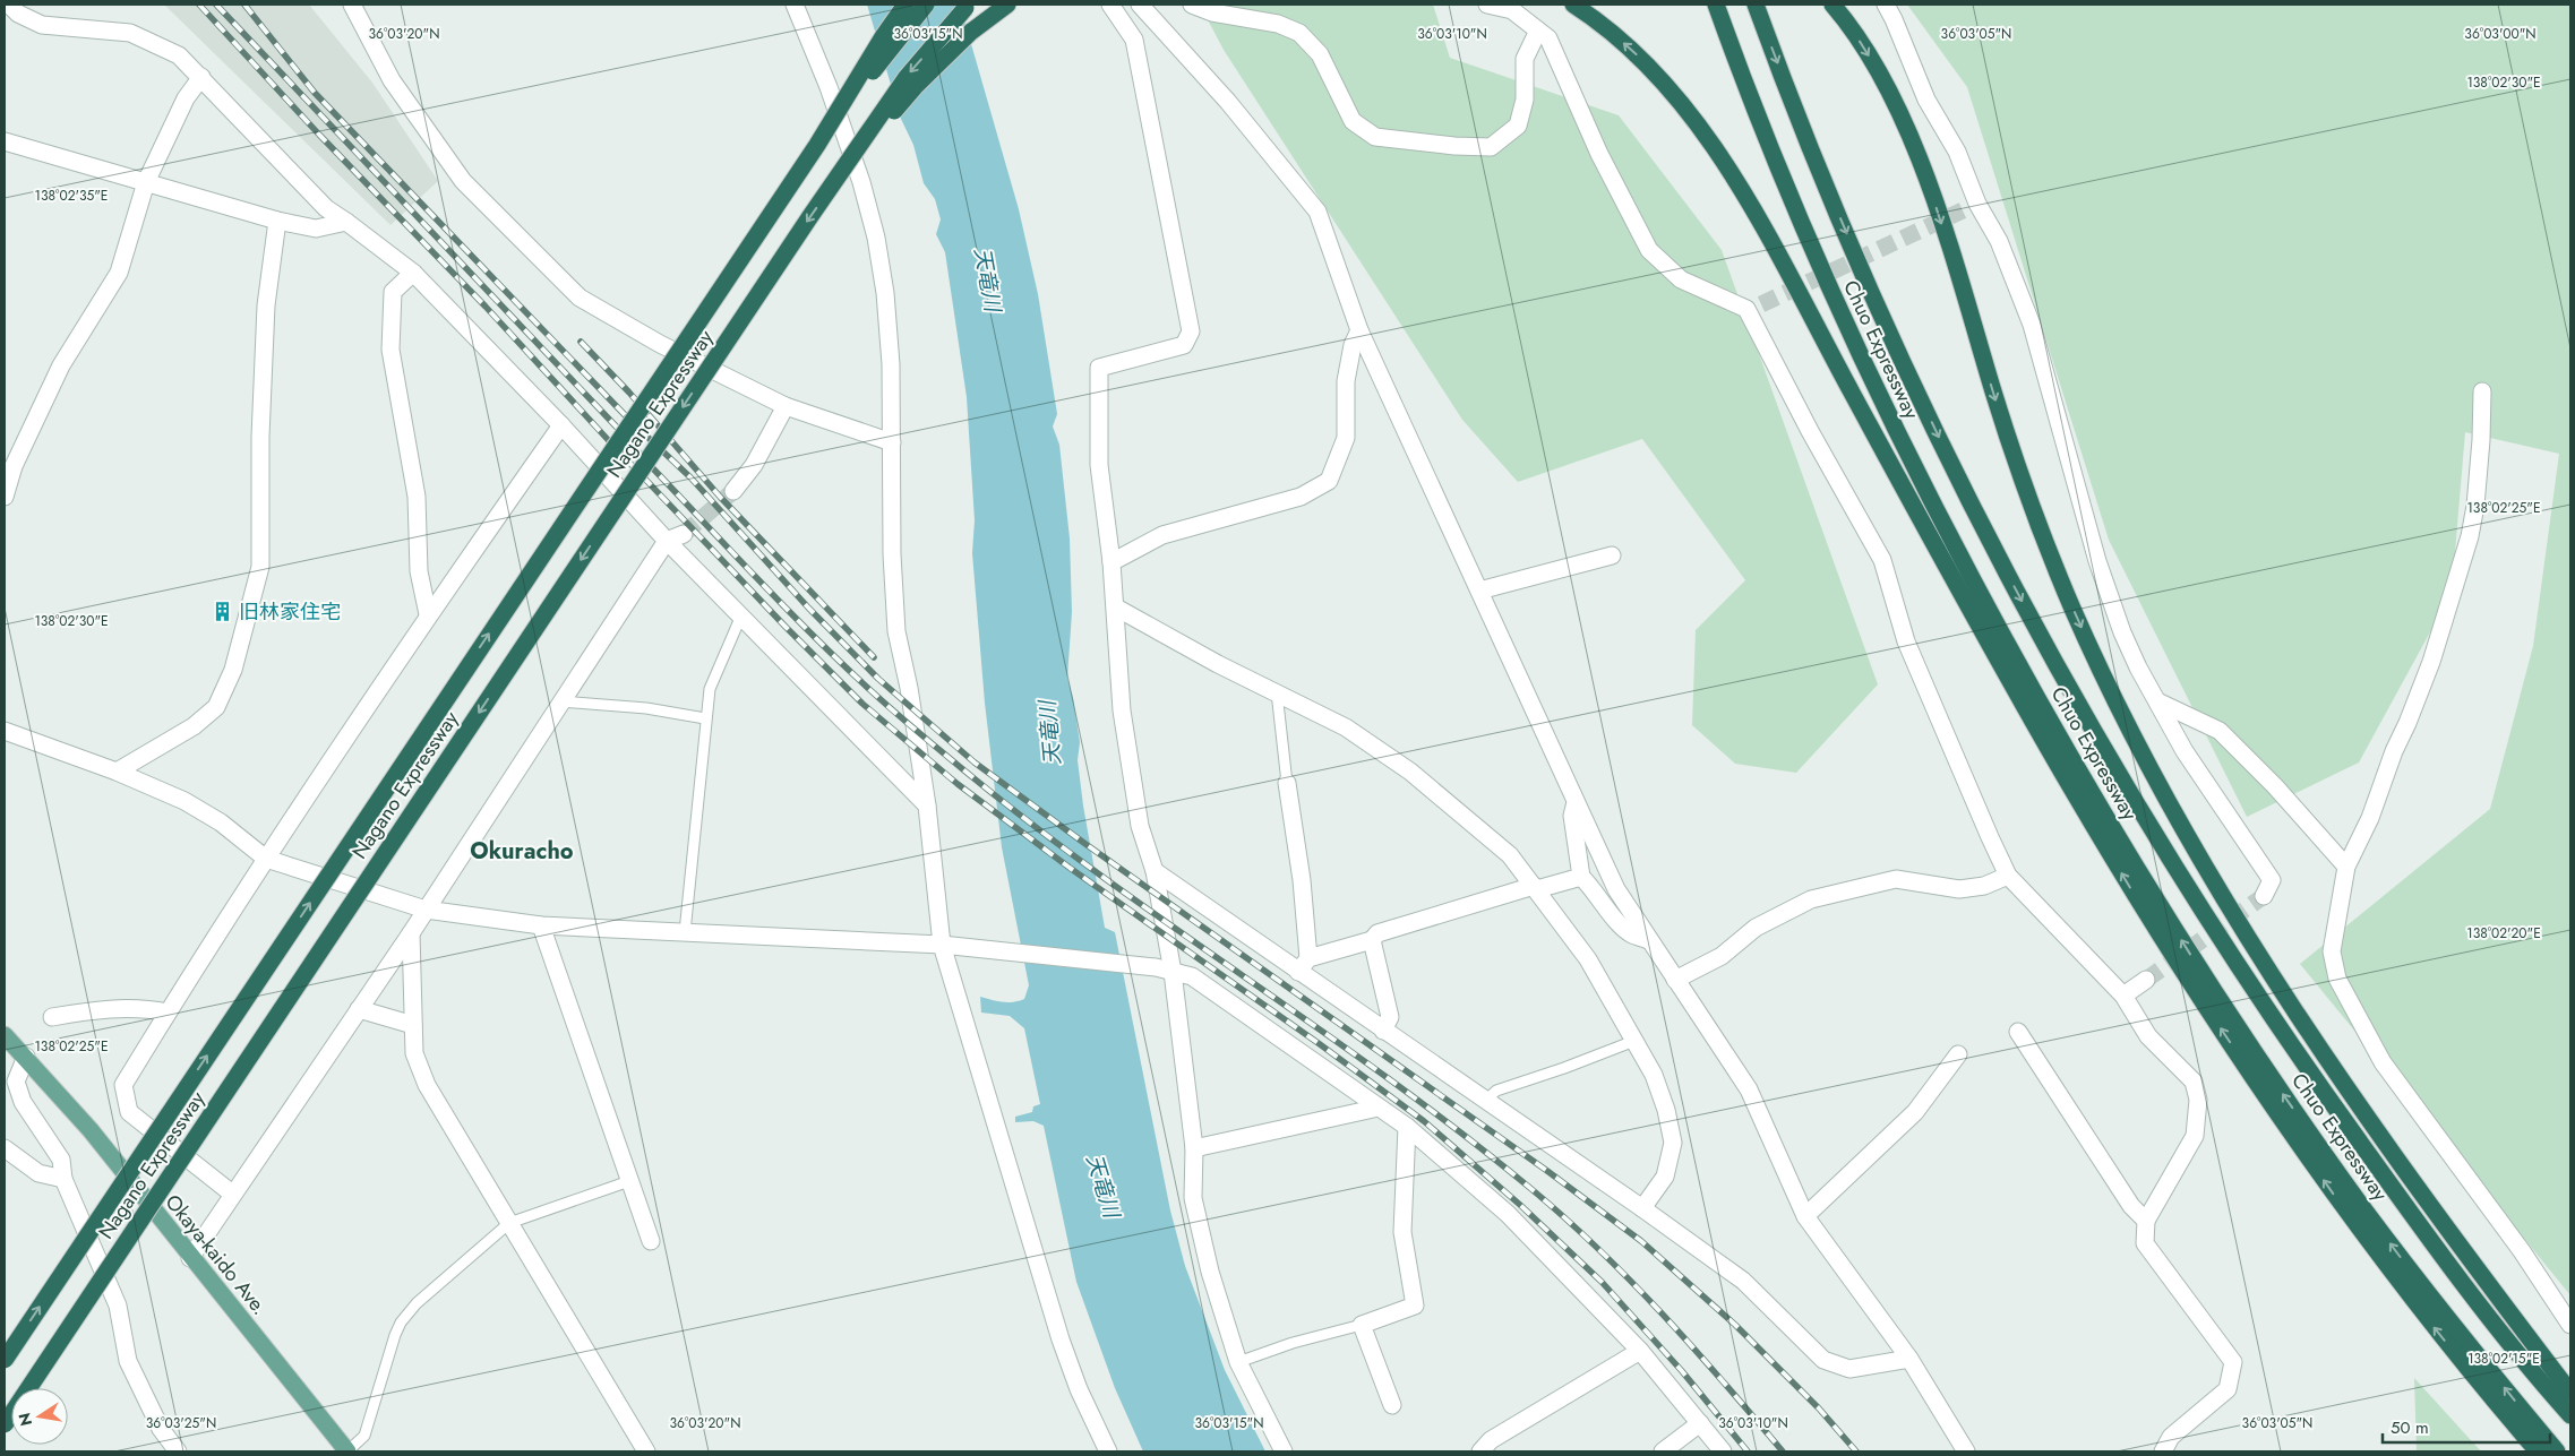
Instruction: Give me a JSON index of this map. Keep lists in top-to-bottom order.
{
  "streets": {
    "highway": ["Chuo Expressway", "Nagano Expressway"],
    "main road": ["Okaya-kaido Ave."]
  },
  "districts": ["Okuracho"],
  "water": ["天竜川"],
  "places": {
    "building": ["旧林家住宅"]
  },
  "scale_bar": "50 m",
  "north": "left",
  "coordinates": [
    "36°03'20\"N",
    "36°03'15\"N",
    "36°03'10\"N",
    "36°03'05\"N",
    "36°03'00\"N",
    "138°02'30\"E",
    "138°02'35\"E",
    "138°02'25\"E",
    "138°02'20\"E",
    "138°02'15\"E",
    "36°03'25\"N"
  ]
}
